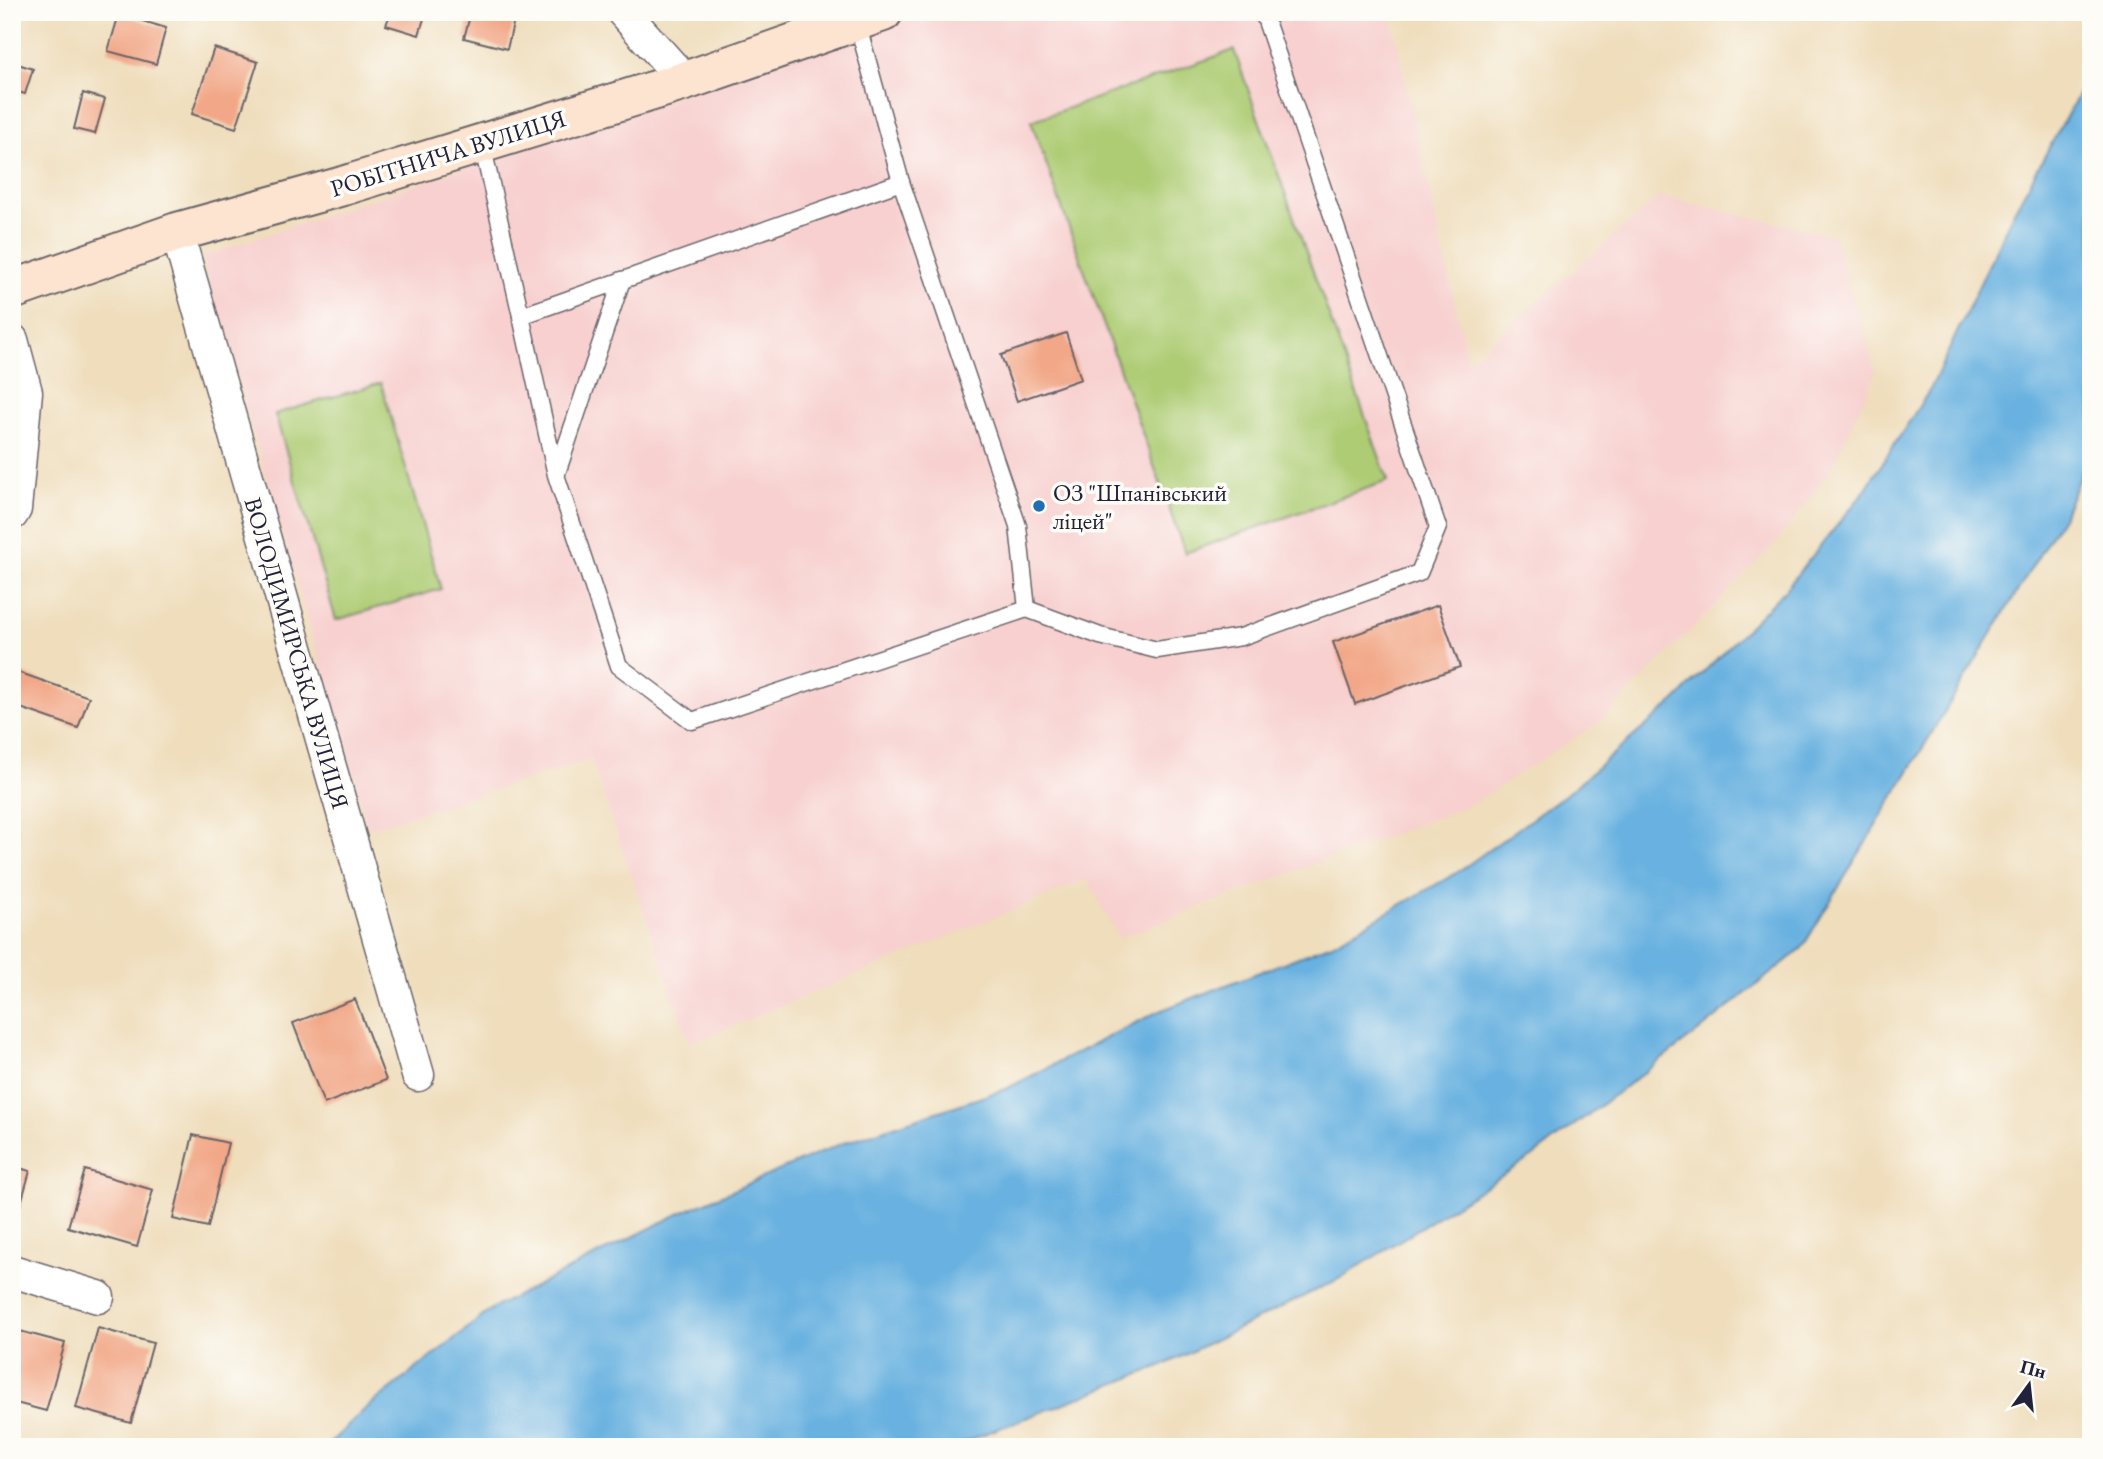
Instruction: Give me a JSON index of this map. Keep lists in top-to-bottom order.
{
  "streets": {
    "street": ["РОБІТНИЧА ВУЛИЦЯ", "ВОЛОДИМИРСЬКА ВУЛИЦЯ"]
  },
  "crossings": [
    ["РОБІТНИЧА ВУЛИЦЯ", "ВОЛОДИМИРСЬКА ВУЛИЦЯ"]
  ],
  "places": ["ОЗ \"Шпанівський ліцей\""],
  "north": "top"
}
